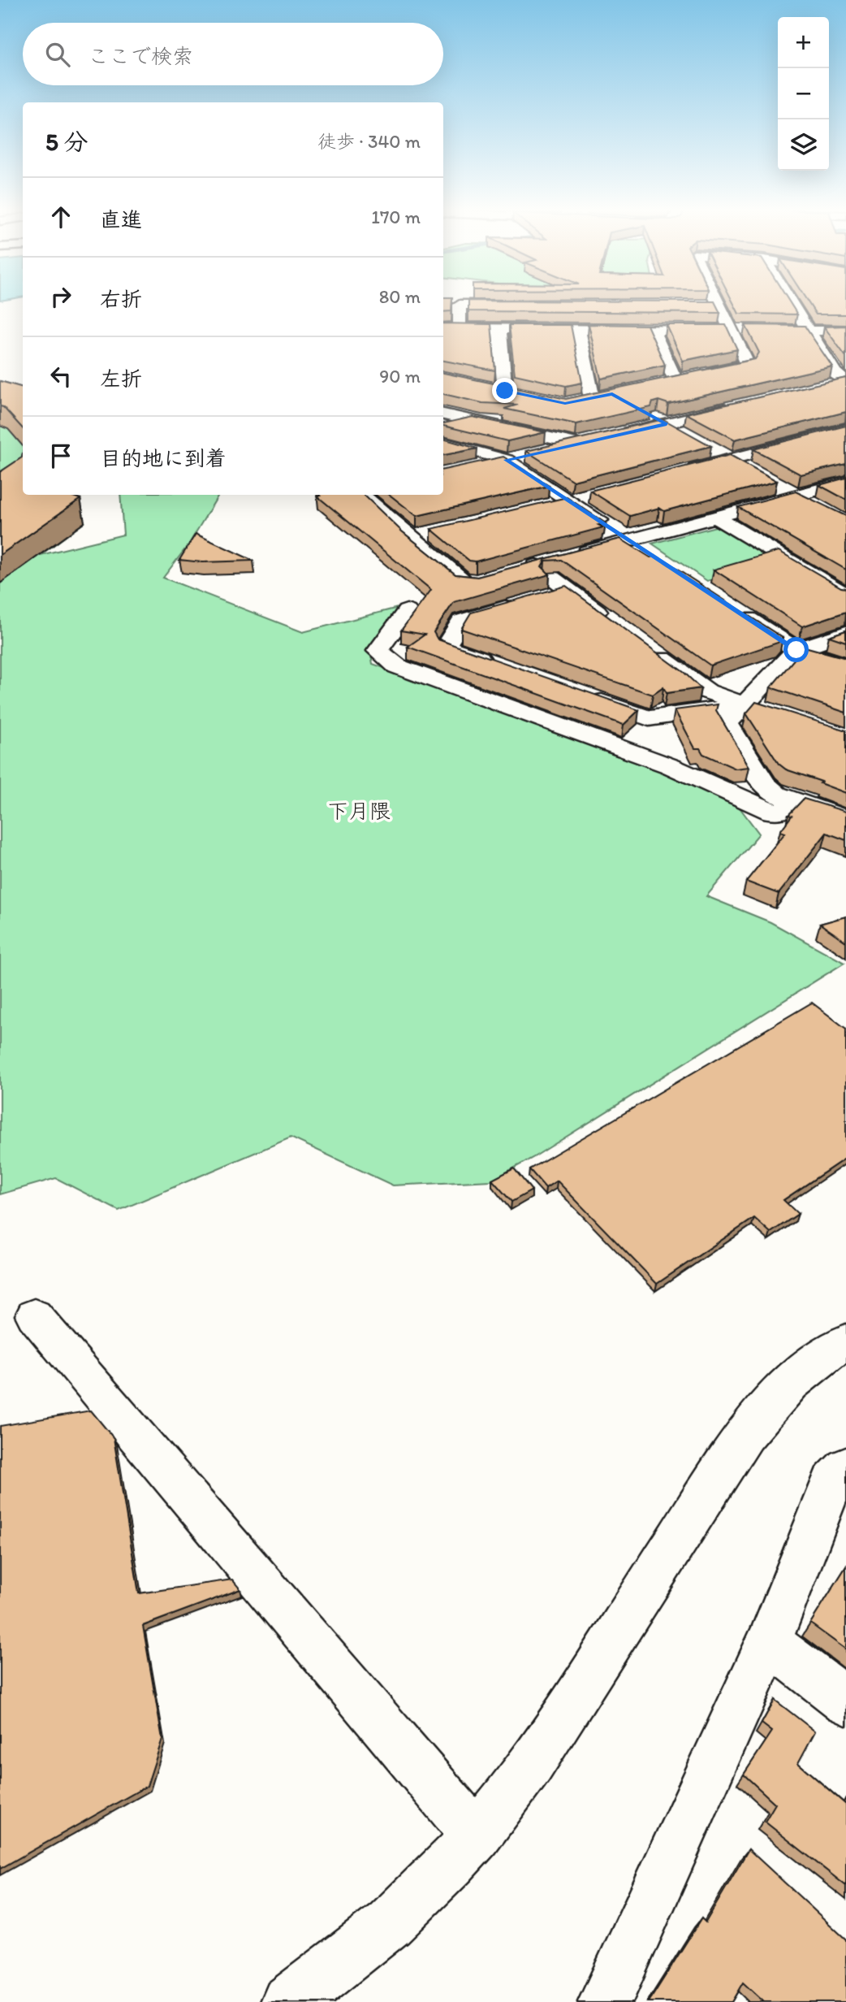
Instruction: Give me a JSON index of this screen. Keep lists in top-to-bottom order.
{
  "districts": ["下月隈"],
  "page": {
    "map_buttons": ["+", "−"],
    "search": "ここで検索",
    "heading": ["5 分", "徒歩 · 340 m"],
    "list": [
      ["直進", "170 m"],
      ["右折", "80 m"],
      ["左折", "90 m"],
      "目的地に到着"
    ]
  }
}
